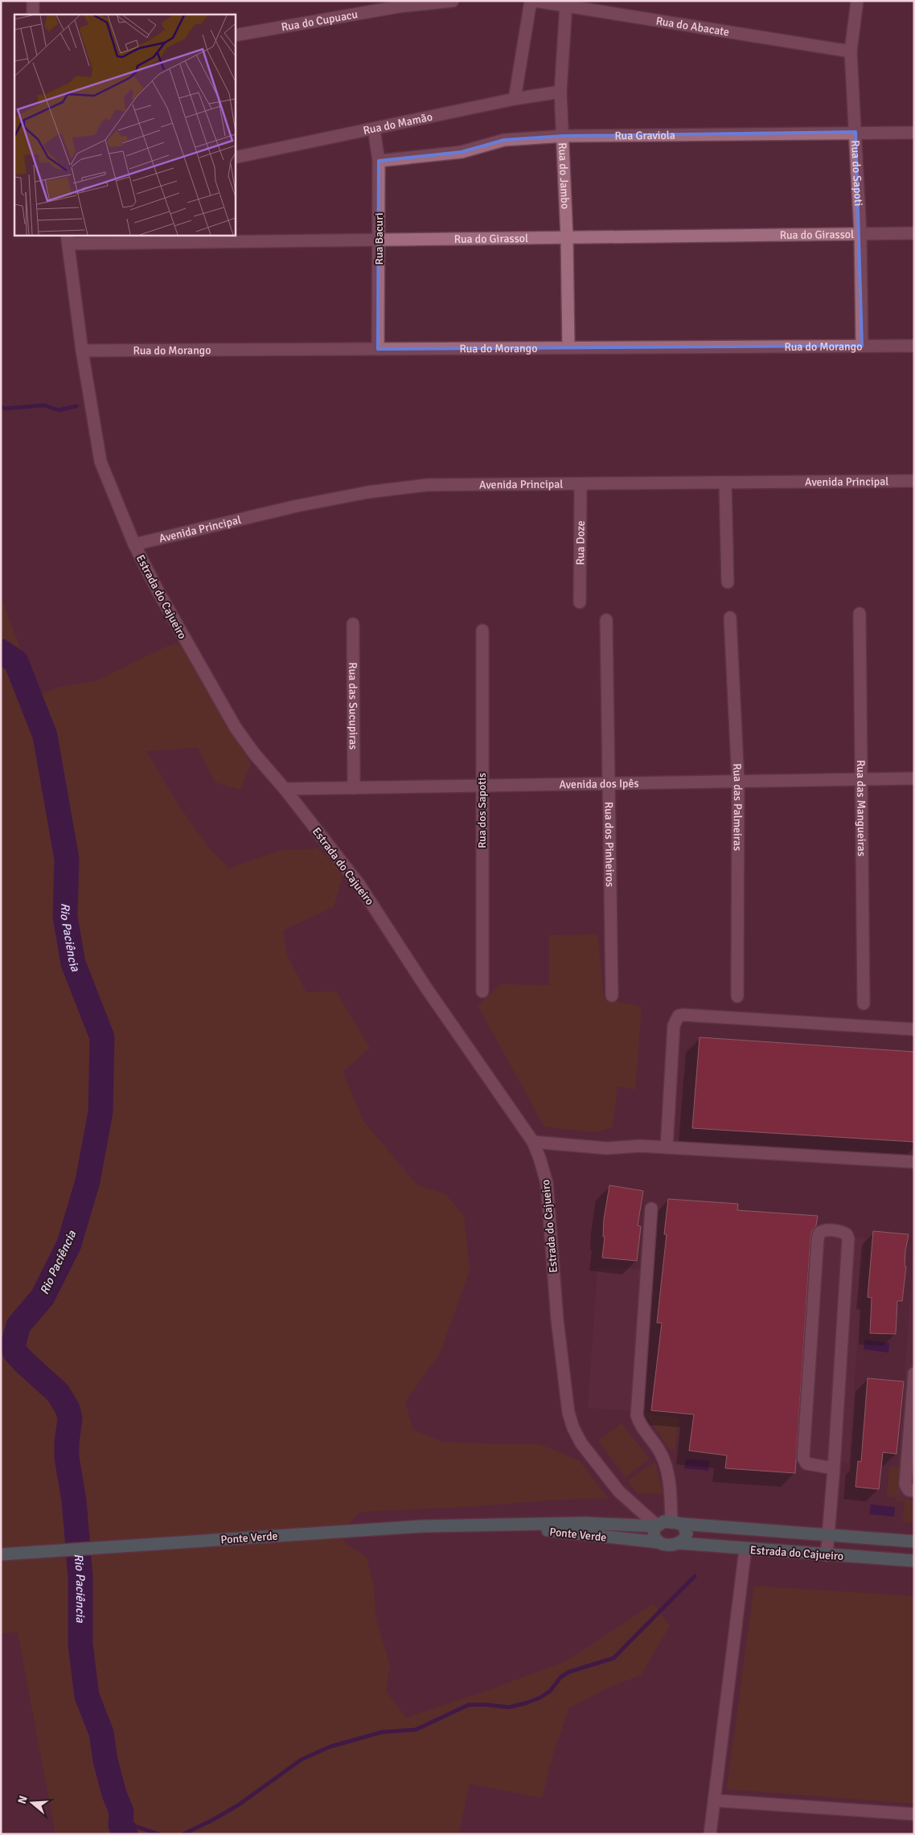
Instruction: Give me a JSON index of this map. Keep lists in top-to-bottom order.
{
  "streets": {
    "main road": ["Estrada do Cajueiro", "Ponte Verde"],
    "street": [
      "Rua do Cupuacu",
      "Rua do Abacate",
      "Rua do Mamão",
      "Rua Graviola",
      "Rua do Sapoti",
      "Rua do Jambo",
      "Rua do Girassol",
      "Rua Bacuri",
      "Rua do Morango",
      "Avenida Principal",
      "Rua Doze",
      "Rua das Sucupiras",
      "Avenida dos Ipês",
      "Rua das Palmeiras",
      "Rua das Mangueiras",
      "Rua dos Sapotis",
      "Rua dos Pinheiros"
    ]
  },
  "crossings": [
    ["Rua do Abacate", "Rua do Sapoti"],
    ["Rua do Abacate", "Rua do Jambo"],
    ["Rua do Mamão", "Rua do Jambo"],
    ["Rua do Mamão", "Rua Bacuri"],
    ["Rua Graviola", "Rua do Sapoti"],
    ["Rua Graviola", "Rua do Jambo"],
    ["Rua Graviola", "Rua Bacuri"],
    ["Rua do Sapoti", "Rua do Girassol"],
    ["Rua do Sapoti", "Rua do Morango"],
    ["Rua do Jambo", "Rua do Girassol"],
    ["Rua do Jambo", "Rua do Morango"],
    ["Rua do Girassol", "Rua Bacuri"],
    ["Rua do Girassol", "Estrada do Cajueiro"],
    ["Rua Bacuri", "Rua do Morango"],
    ["Rua do Morango", "Estrada do Cajueiro"],
    ["Avenida Principal", "Rua Doze"],
    ["Avenida Principal", "Estrada do Cajueiro"],
    ["Estrada do Cajueiro", "Avenida dos Ipês"],
    ["Estrada do Cajueiro", "Ponte Verde"],
    ["Rua das Sucupiras", "Avenida dos Ipês"],
    ["Avenida dos Ipês", "Rua das Palmeiras"],
    ["Avenida dos Ipês", "Rua das Mangueiras"],
    ["Avenida dos Ipês", "Rua dos Sapotis"],
    ["Avenida dos Ipês", "Rua dos Pinheiros"]
  ],
  "water": ["Rio Paciência"],
  "north": "left"
}
